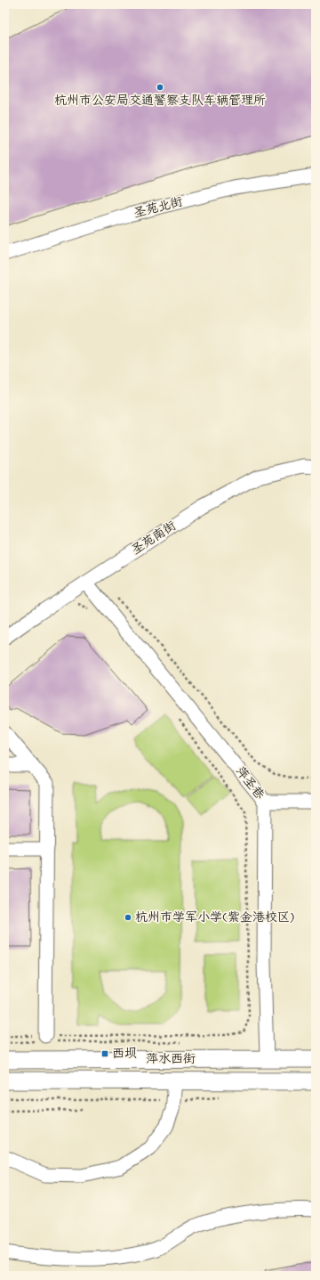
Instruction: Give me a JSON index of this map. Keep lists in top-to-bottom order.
{
  "streets": {
    "main road": ["萍水西街"],
    "street": ["圣苑北街", "圣苑南街", "萍圣巷"]
  },
  "crossings": [
    ["圣苑南街", "萍圣巷"],
    ["萍圣巷", "萍水西街"]
  ],
  "places": {
    "other": ["杭州市公安局交通警察支队车辆管理所", "杭州市学军小学(紫金港校区)"],
    "transit": ["西坝"]
  }
}
